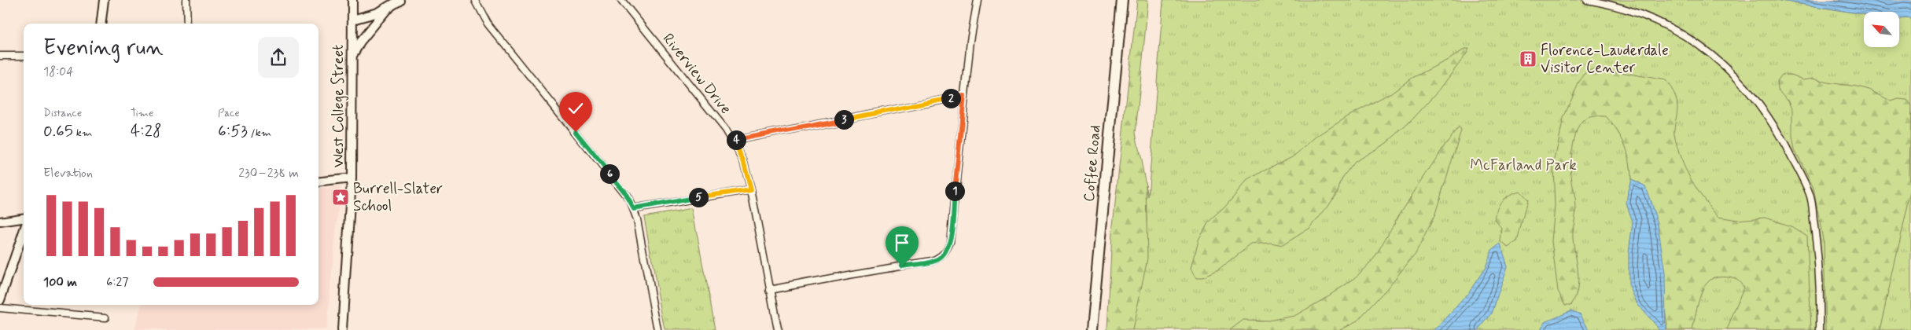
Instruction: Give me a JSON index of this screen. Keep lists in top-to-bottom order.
{
  "streets": {
    "main road": ["Coffee Road"],
    "street": ["Riverview Drive", "West College Street"]
  },
  "parks": ["McFarland Park"],
  "places": {
    "building": ["Florence-Lauderdale Visitor Center"],
    "place": ["Burrell-Slater School"]
  },
  "north": "top left",
  "page": {
    "heading": ["Evening run", "18:04"],
    "pins": [
      "2",
      "3",
      "4",
      "6",
      "1",
      "5"
    ],
    "stats": [
      ["Distance", "0.65 km"],
      ["Time", "4:28"],
      ["Pace", "6:53 /km"]
    ],
    "chart": ["Elevation", "230–238 m"],
    "list": [
      {
        "name": "100 m",
        "note": "6:27"
      }
    ]
  }
}
